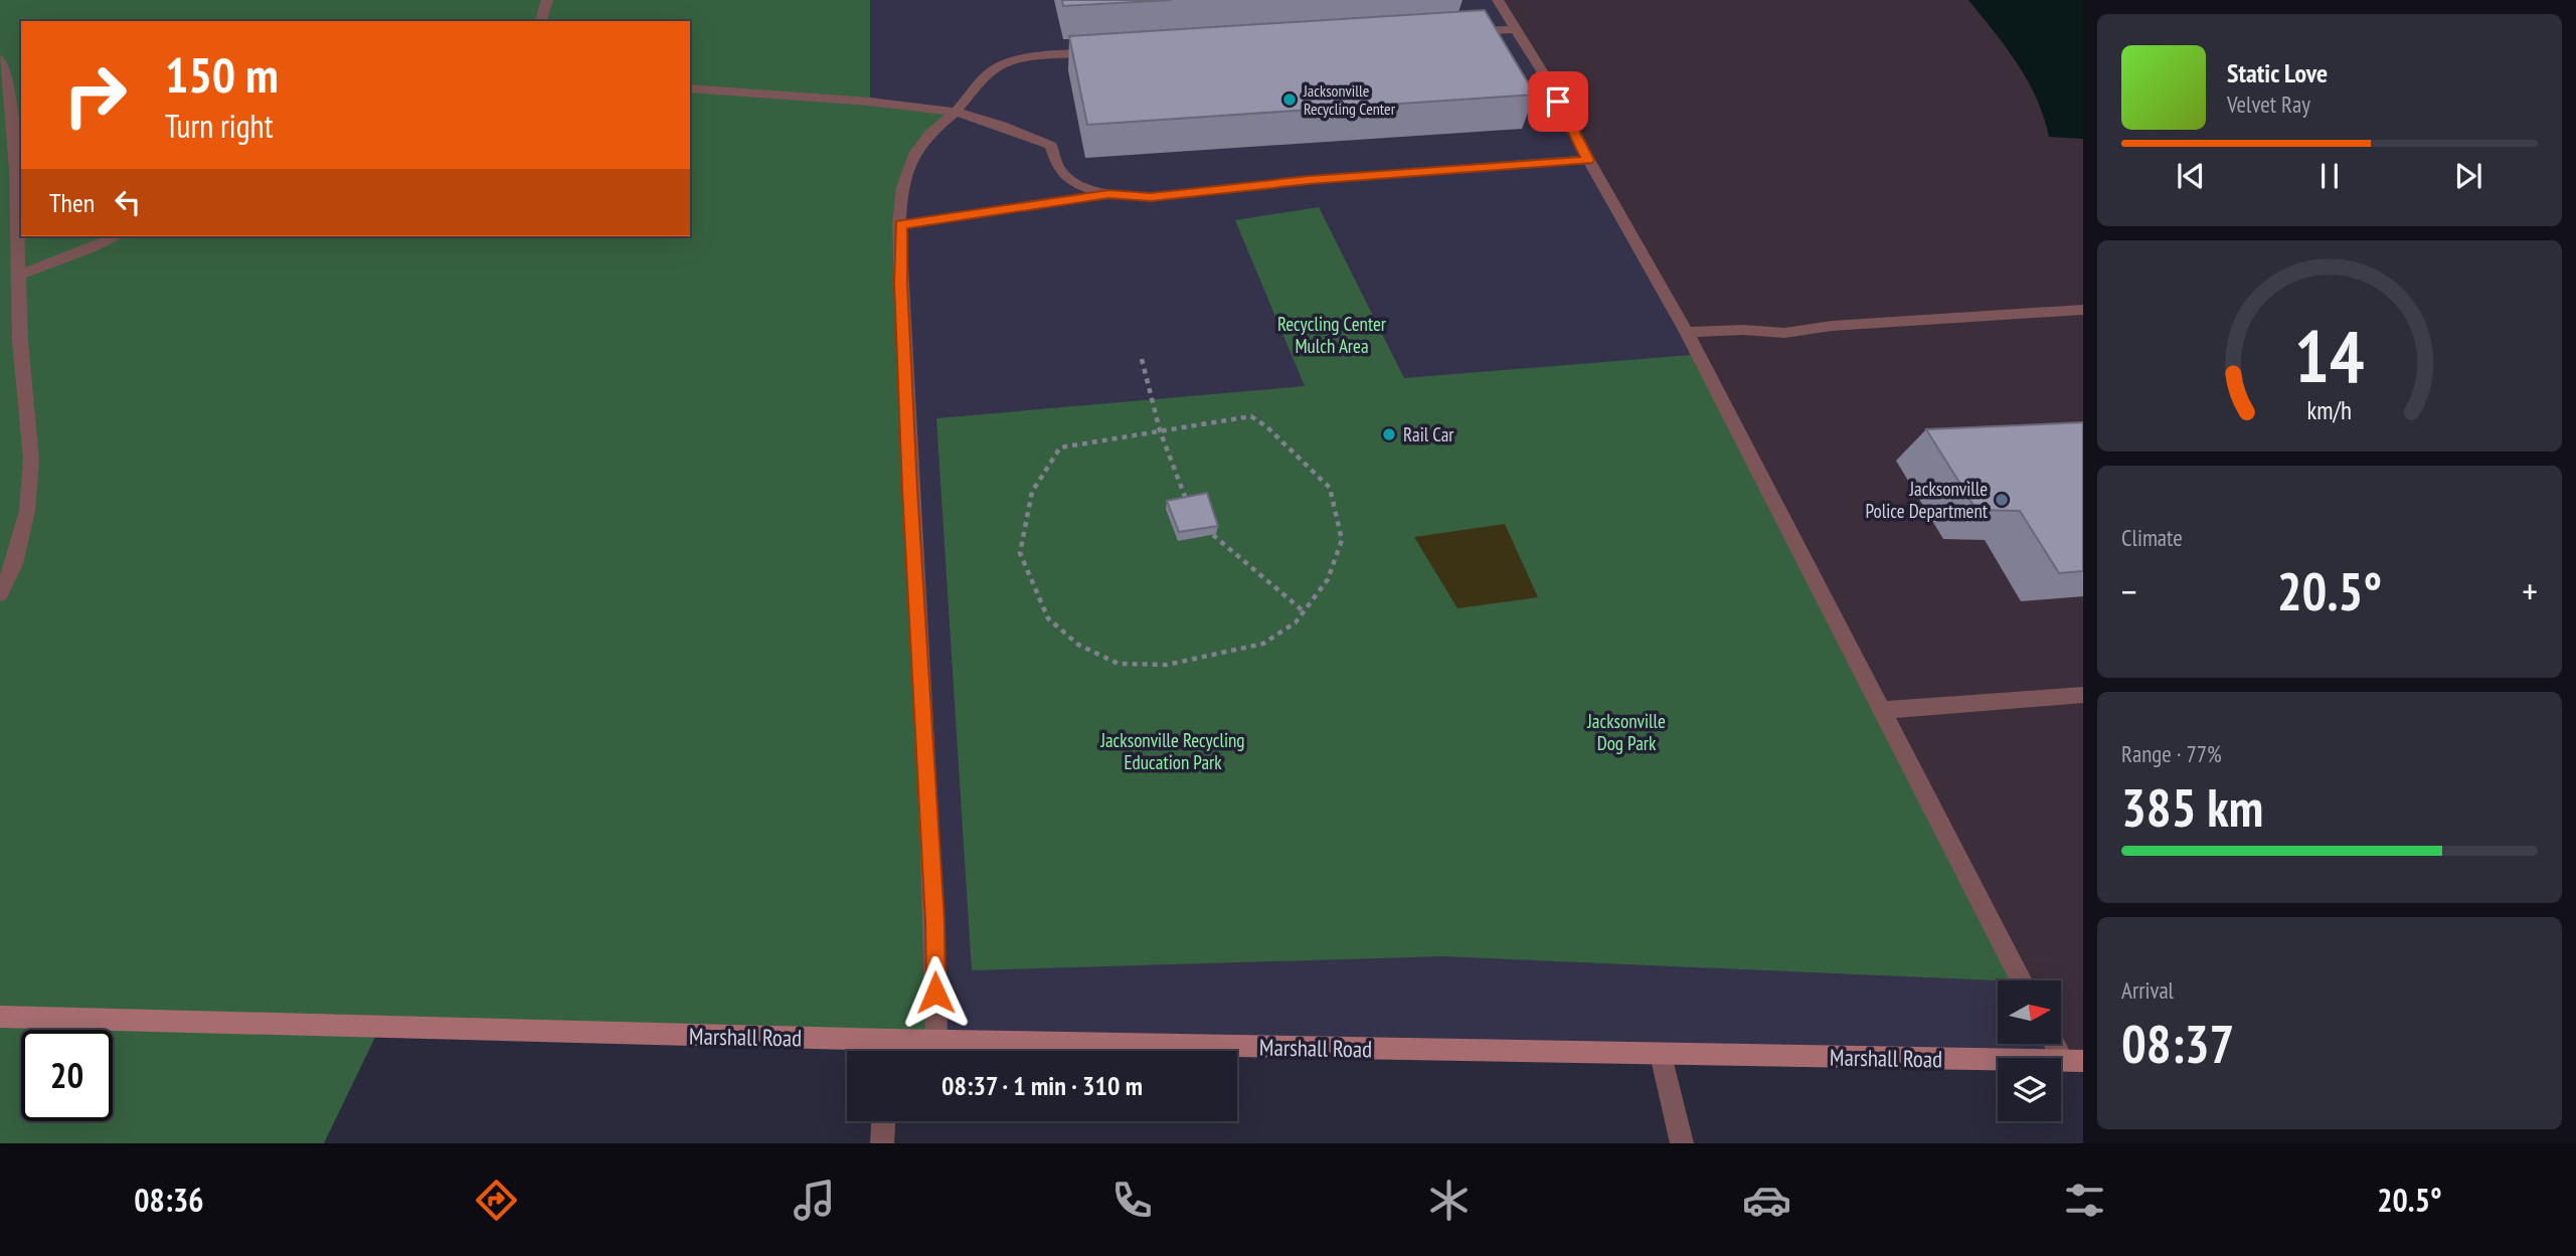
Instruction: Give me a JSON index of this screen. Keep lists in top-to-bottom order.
{
  "streets": {
    "main road": ["Marshall Road"]
  },
  "parks": ["Recycling Center Mulch Area", "Jacksonville Dog Park", "Jacksonville Recycling Education Park"],
  "places": ["Jacksonville Recycling Center", "Rail Car", "Jacksonville Police Department"],
  "north": "right",
  "page": {
    "turn": ["150 m", "Turn right"],
    "song": ["Static Love", "Velvet Ray"],
    "then": "Then",
    "tile": [
      "Climate",
      ["Range · 77%", "385 km"],
      ["Arrival", "08:37"]
    ],
    "heat": ["−", "20.5°", "+"],
    "limit": "20",
    "trip": "08:37 · 1 min · 310 m",
    "tabs": ["08:36", "20.5°"],
    "gauge": ["14", "km/h"]
  }
}
